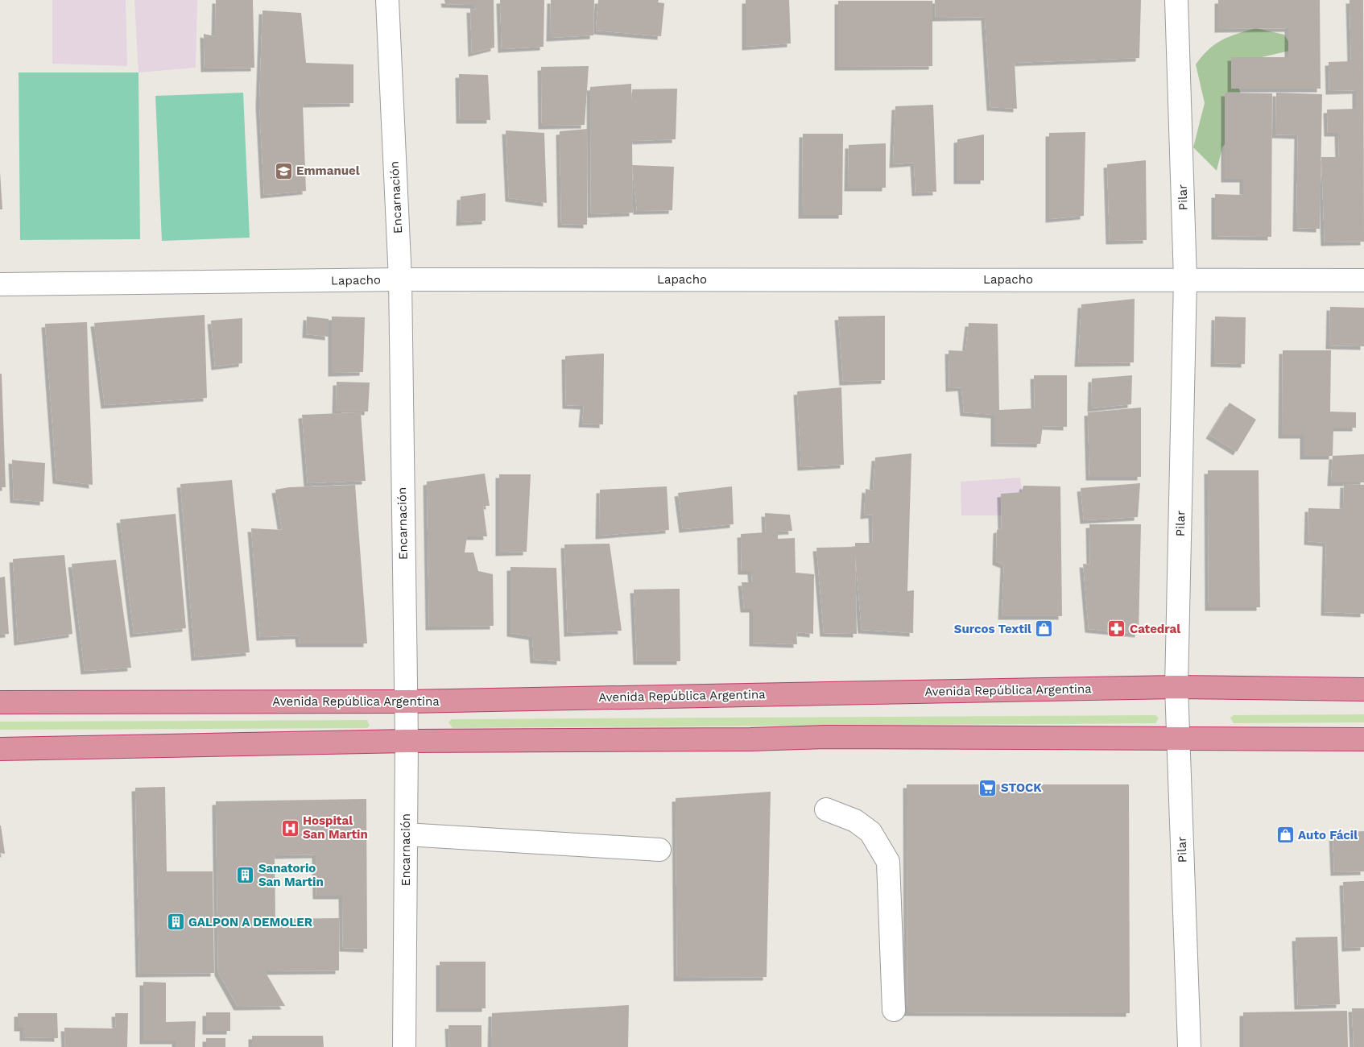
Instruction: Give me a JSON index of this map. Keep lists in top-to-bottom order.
{
  "streets": {
    "highway": ["Avenida República Argentina"],
    "street": ["Encarnación", "Pilar", "Lapacho"]
  },
  "crossings": [
    ["Encarnación", "Lapacho"],
    ["Encarnación", "Avenida República Argentina"],
    ["Pilar", "Lapacho"],
    ["Pilar", "Avenida República Argentina"]
  ],
  "places": {
    "school or university": ["Emmanuel"],
    "shop": ["Surcos Textil", "Auto Fácil"],
    "pharmacy": ["Catedral"],
    "supermarket": ["STOCK"],
    "hospital": ["Hospital San Martin"],
    "building": ["Sanatorio San Martin", "GALPON A DEMOLER"]
  }
}
